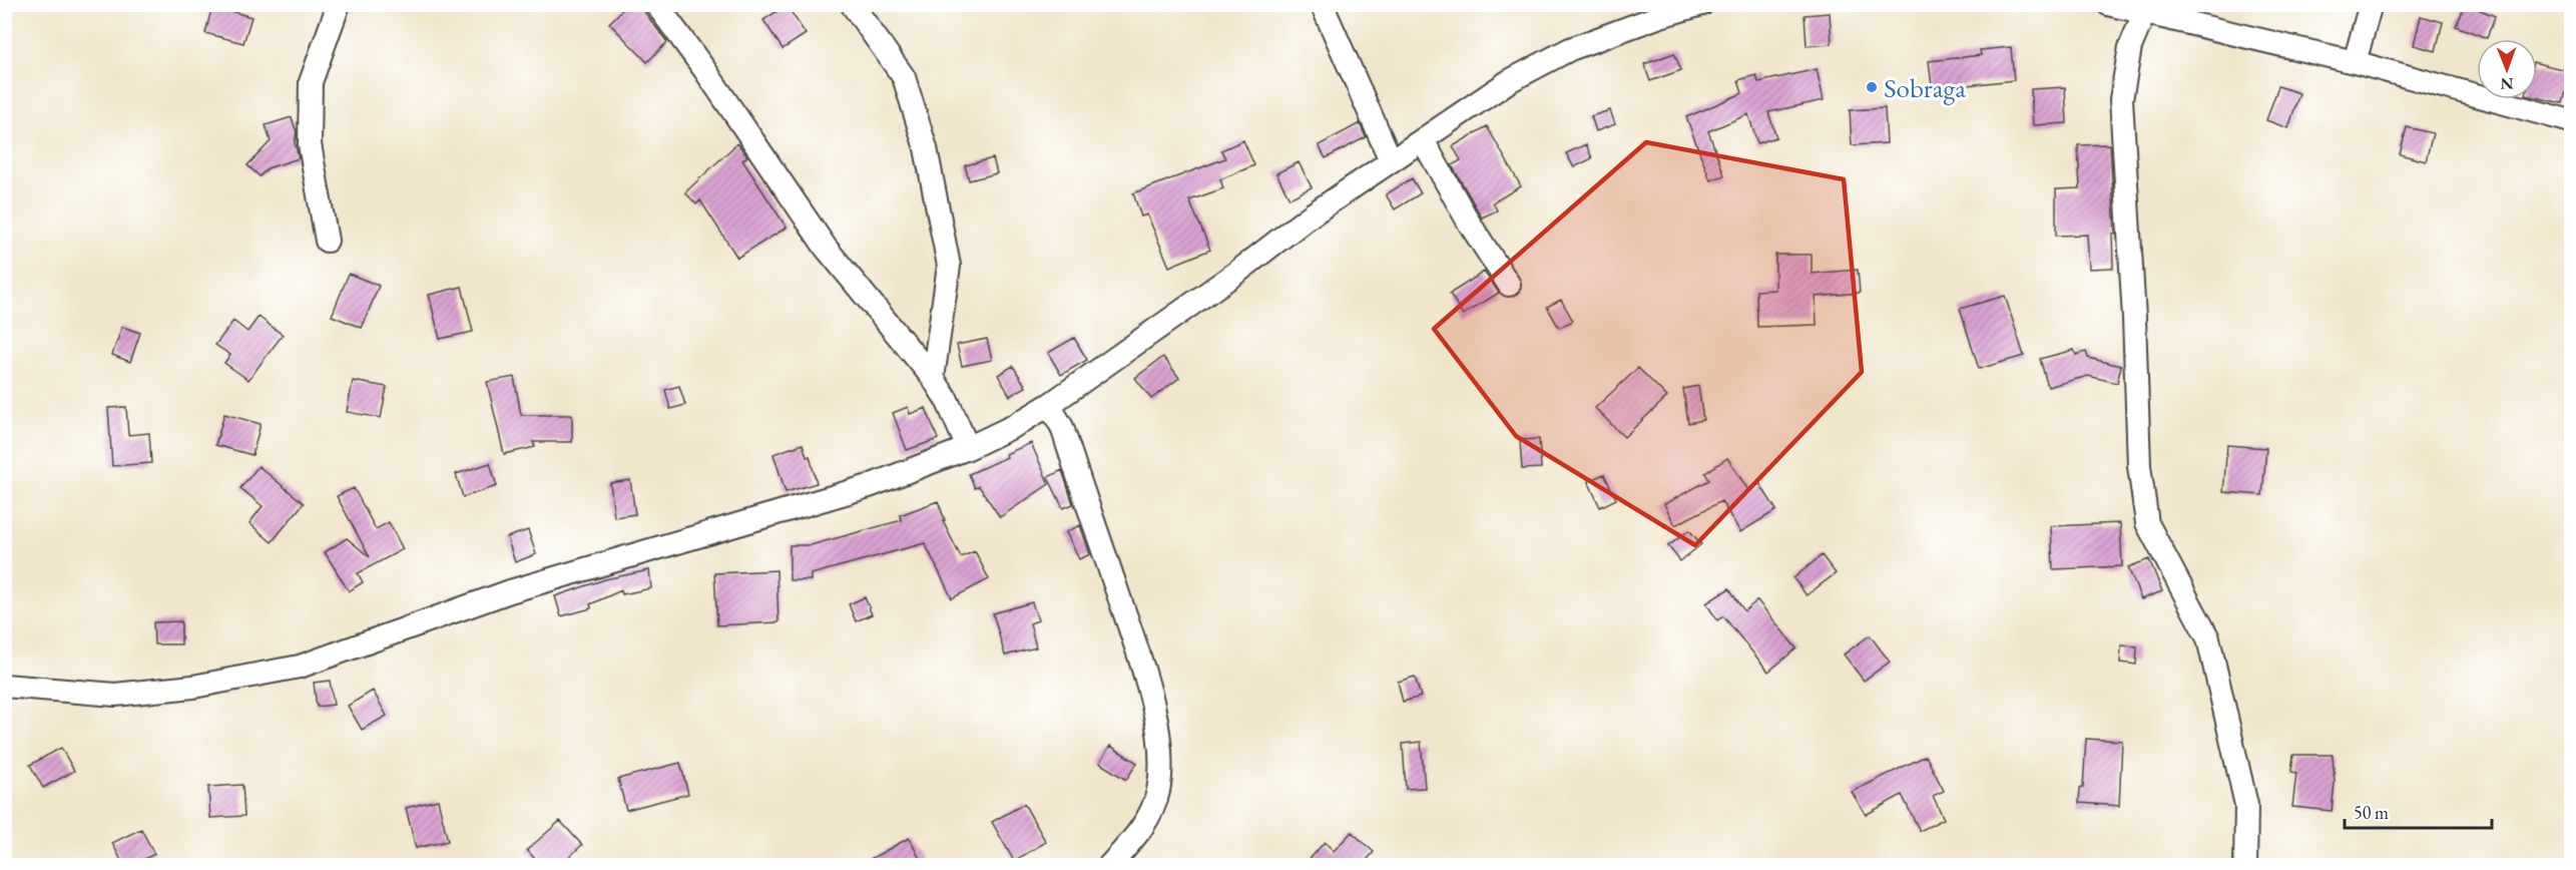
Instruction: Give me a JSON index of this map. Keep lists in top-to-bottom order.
{
  "places": ["Sobraga"],
  "scale_bar": "50 m",
  "north": "bottom"
}
